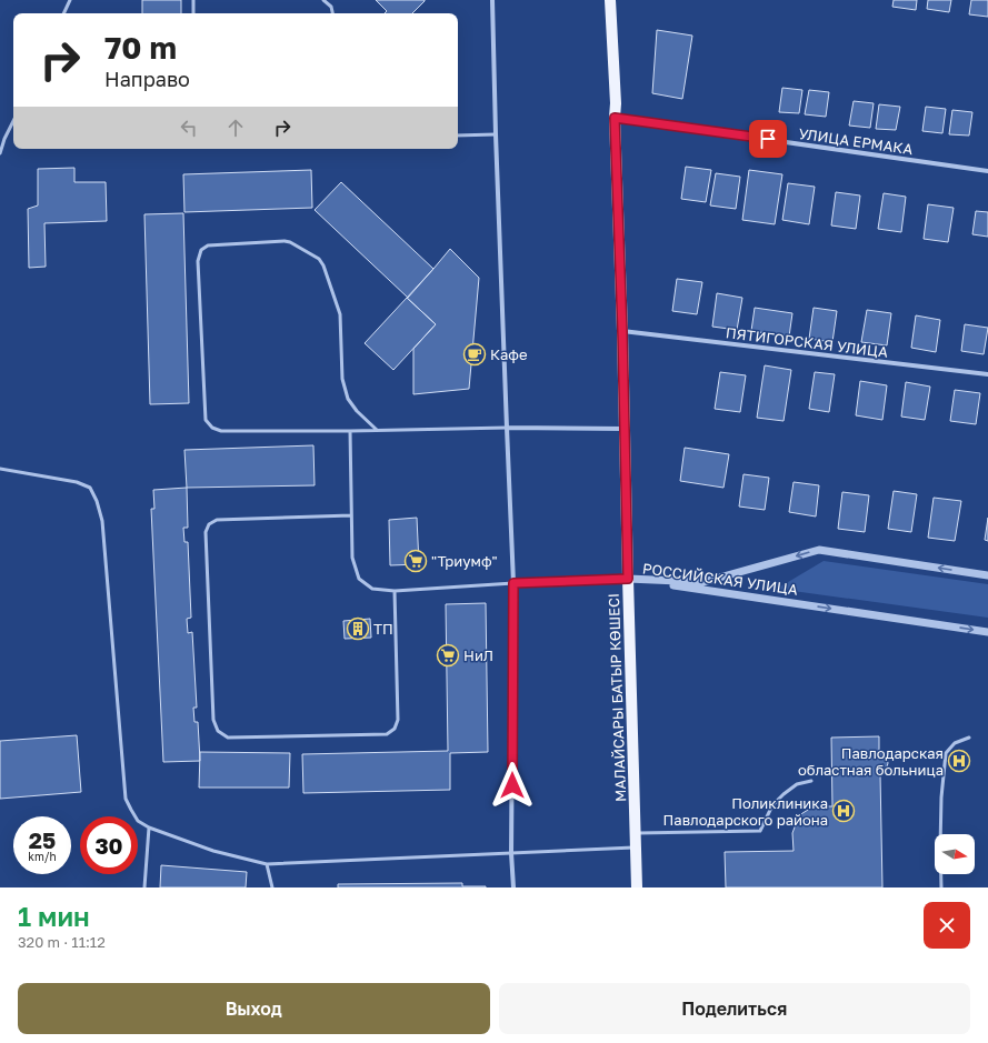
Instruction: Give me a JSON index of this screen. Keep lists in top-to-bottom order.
{
  "streets": {
    "main road": ["МАЛАЙСАРЫ БАТЫР КӨШЕСІ"],
    "street": ["УЛИЦА ЕРМАКА", "ПЯТИГОРСКАЯ УЛИЦА", "РОССИЙСКАЯ УЛИЦА"]
  },
  "crossings": [
    ["УЛИЦА ЕРМАКА", "МАЛАЙСАРЫ БАТЫР КӨШЕСІ"],
    ["ПЯТИГОРСКАЯ УЛИЦА", "МАЛАЙСАРЫ БАТЫР КӨШЕСІ"],
    ["РОССИЙСКАЯ УЛИЦА", "МАЛАЙСАРЫ БАТЫР КӨШЕСІ"]
  ],
  "places": {
    "cafe": ["Кафе"],
    "supermarket": ["\"Триумф\"", "НиЛ"],
    "building": ["ТП"],
    "hospital": ["Павлодарская областная больница", "Поликлиника Павлодарского района"]
  },
  "north": "right",
  "page": {
    "turn": ["70 m", "Направо"],
    "speed": "25 km/h",
    "limit": "30",
    "heading": ["1 мин", "320 m · 11:12"],
    "buttons": ["Выход", "Поделиться"]
  }
}
